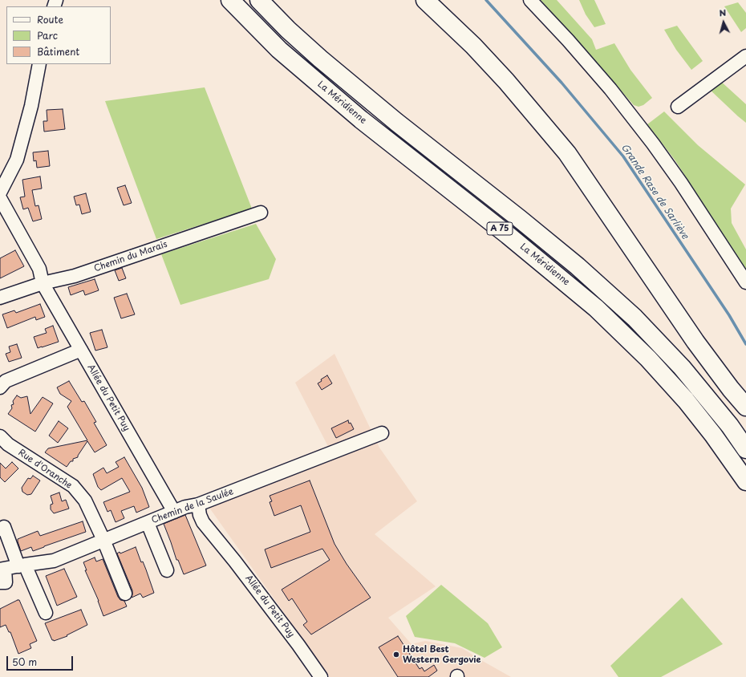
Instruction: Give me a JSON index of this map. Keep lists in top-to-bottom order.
{
  "streets": {
    "highway": ["La Méridienne", "A 75"],
    "street": [
      "Chemin du Marais",
      "Allée du Petit Puy",
      "Rue d'Oranche",
      "Chemin de la Saulée"
    ]
  },
  "crossings": [
    ["Chemin du Marais", "Allée du Petit Puy"],
    ["Allée du Petit Puy", "Chemin de la Saulée"],
    ["Rue d'Oranche", "Chemin de la Saulée"]
  ],
  "water": ["Grande Rase de Sarliève"],
  "places": ["Hôtel Best Western Gergovie"],
  "legend": ["Route", "Parc", "Bâtiment"],
  "scale_bar": "50 m",
  "north": "top"
}
